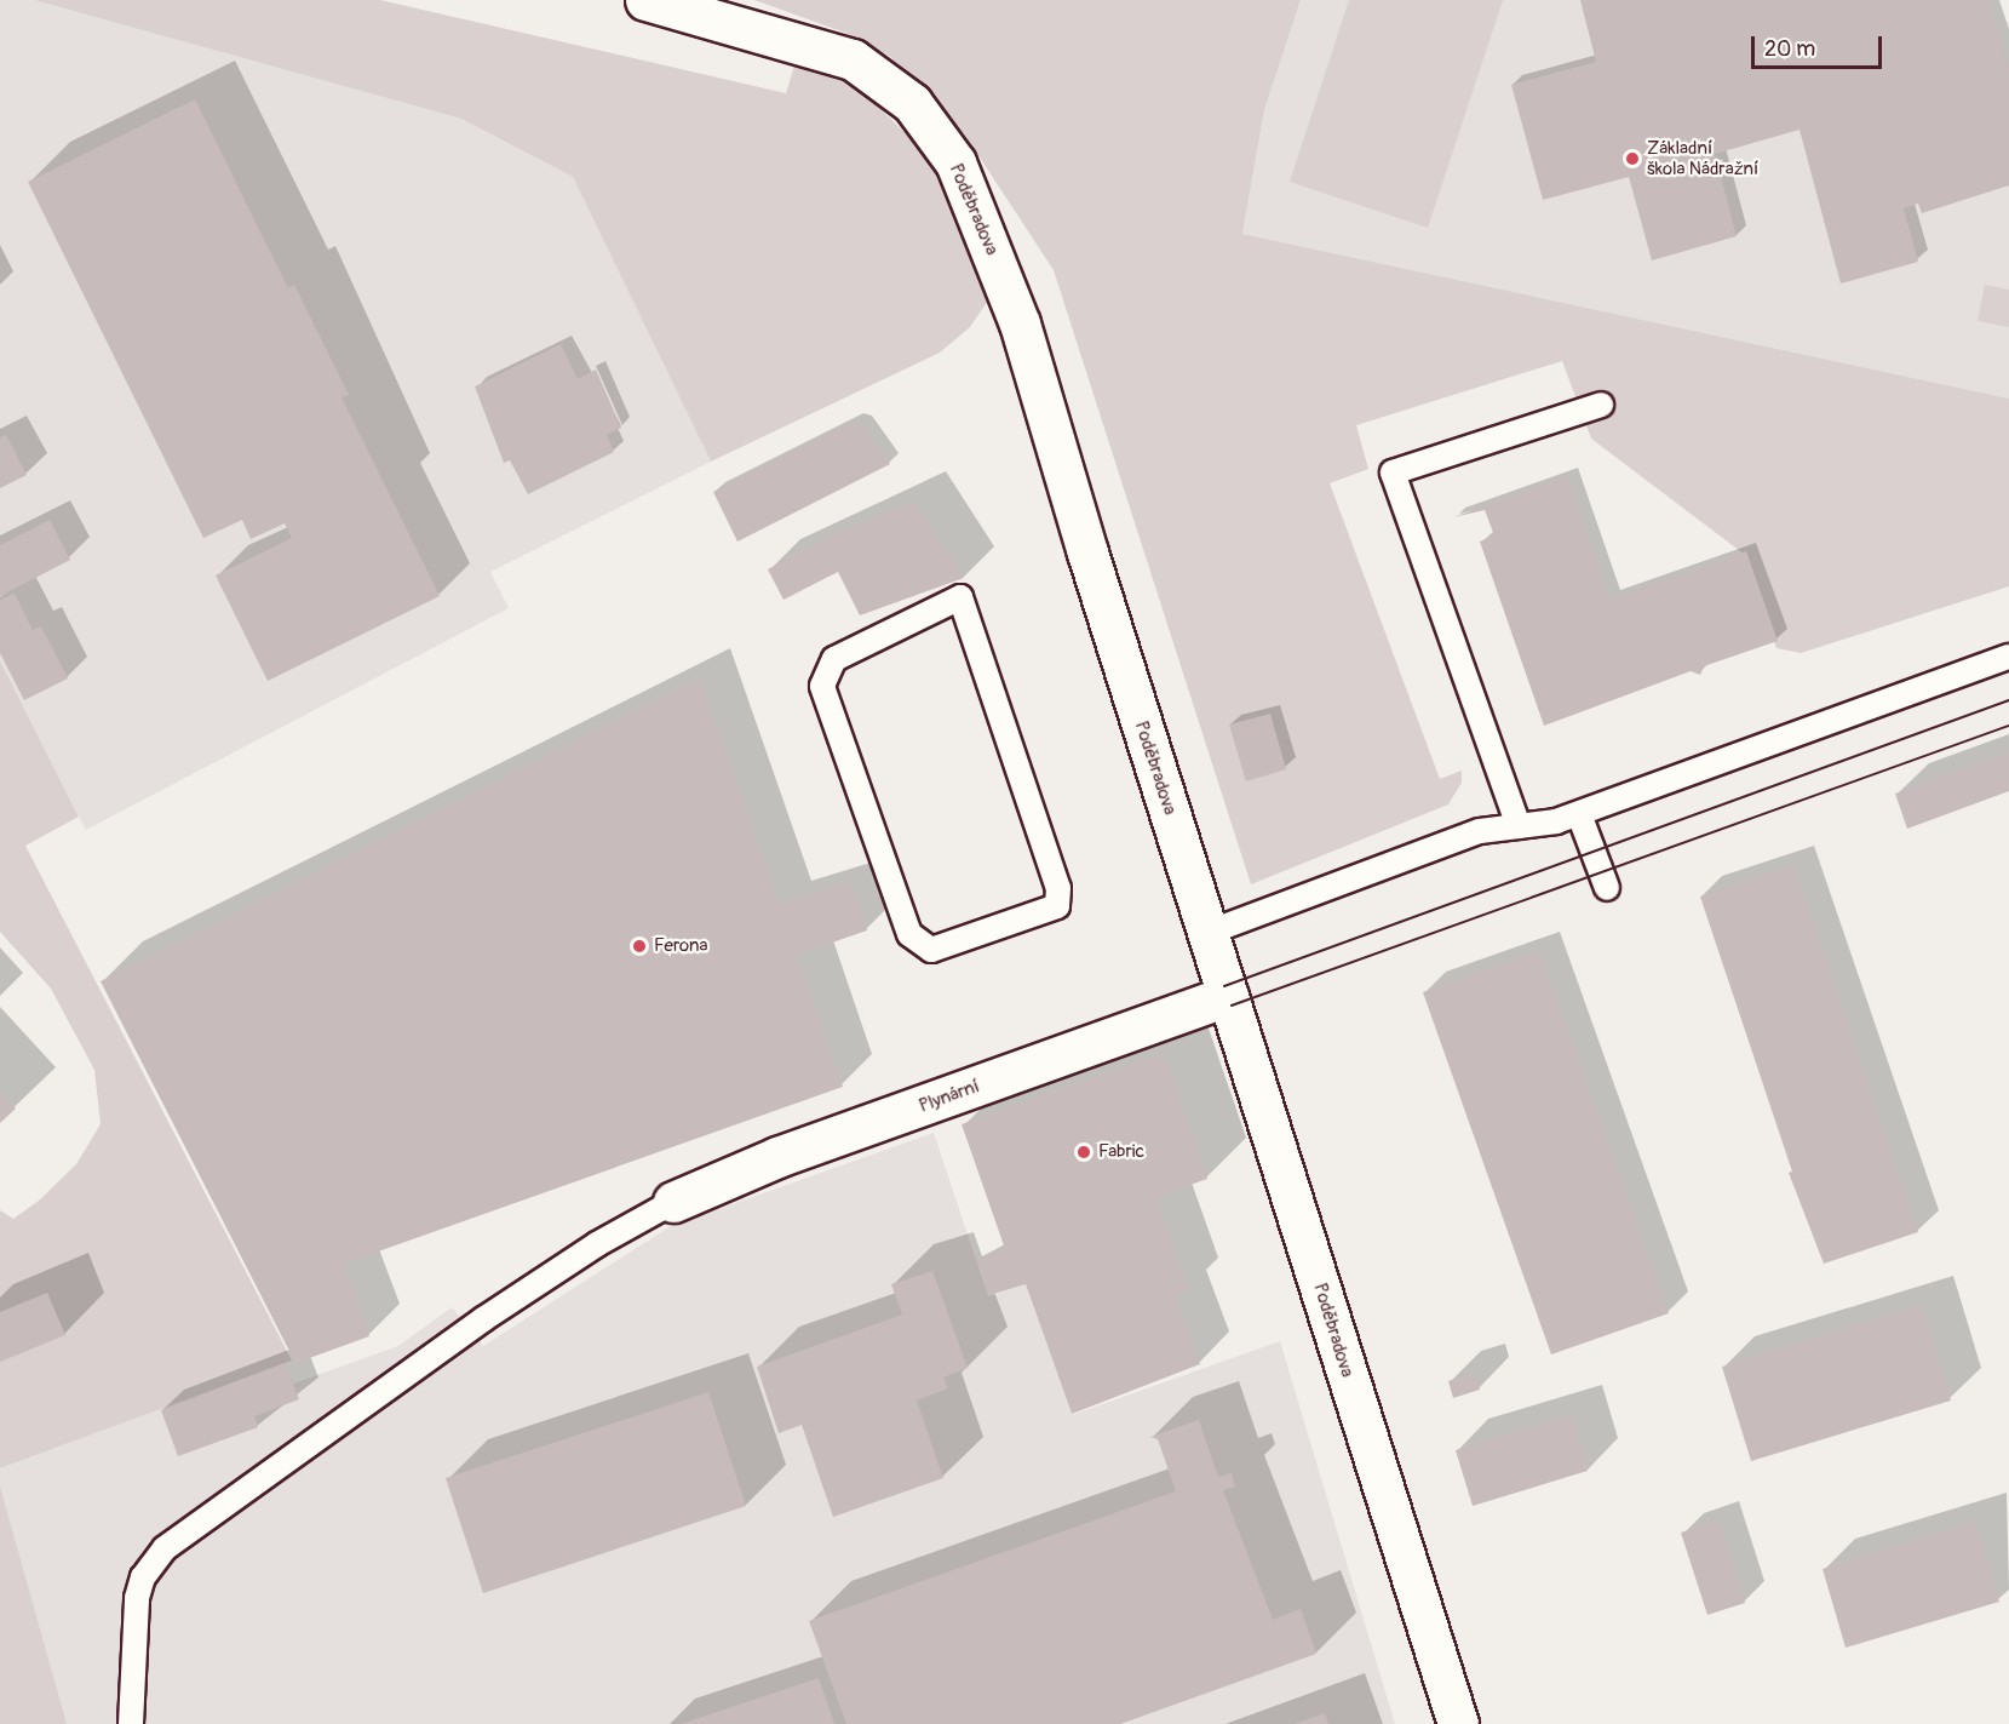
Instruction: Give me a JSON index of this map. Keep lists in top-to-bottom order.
{
  "streets": {
    "street": ["Poděbradova", "Plynární"]
  },
  "crossings": [
    ["Poděbradova", "Plynární"]
  ],
  "places": ["Základní škola Nádražní", "Ferona", "Fabric"],
  "scale_bar": "20 m"
}
